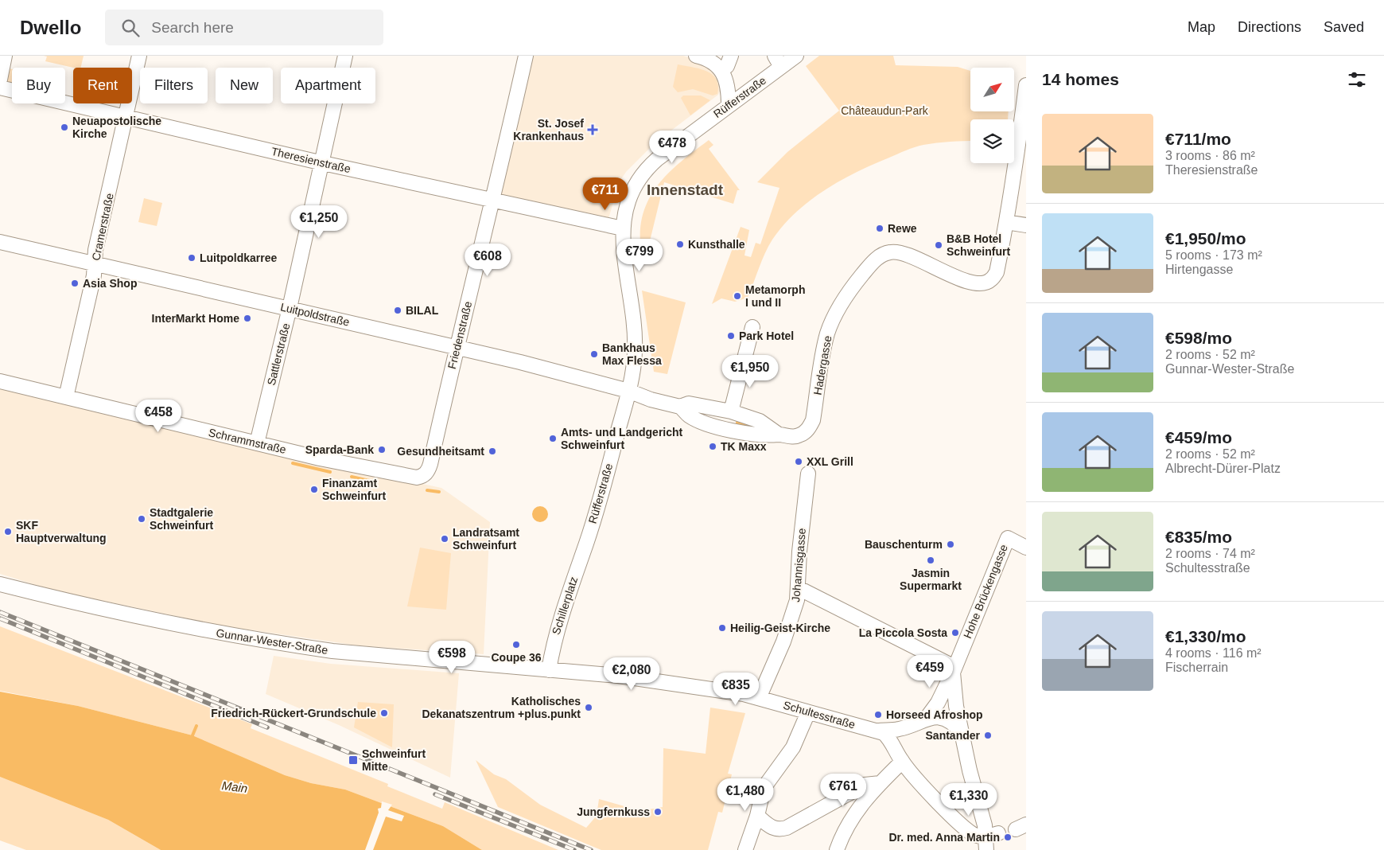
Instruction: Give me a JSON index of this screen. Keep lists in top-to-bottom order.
{
  "streets": {
    "street": [
      "Rüfferstraße",
      "Theresienstraße",
      "Cramerstraße",
      "Luitpoldstraße",
      "Friedenstraße",
      "Sattlerstraße",
      "Hadergasse",
      "Schrammstraße",
      "Johannisgasse",
      "Hohe Brückengasse",
      "Schillerplatz",
      "Gunnar-Wester-Straße",
      "Schultesstraße"
    ]
  },
  "crossings": [
    ["Rüfferstraße", "Theresienstraße"],
    ["Rüfferstraße", "Luitpoldstraße"],
    ["Rüfferstraße", "Schillerplatz"],
    ["Theresienstraße", "Cramerstraße"],
    ["Theresienstraße", "Friedenstraße"],
    ["Theresienstraße", "Sattlerstraße"],
    ["Cramerstraße", "Luitpoldstraße"],
    ["Cramerstraße", "Schrammstraße"],
    ["Luitpoldstraße", "Friedenstraße"],
    ["Luitpoldstraße", "Sattlerstraße"],
    ["Friedenstraße", "Schrammstraße"],
    ["Sattlerstraße", "Schrammstraße"],
    ["Johannisgasse", "Schultesstraße"],
    ["Schillerplatz", "Gunnar-Wester-Straße"],
    ["Schillerplatz", "Schultesstraße"],
    ["Gunnar-Wester-Straße", "Schultesstraße"]
  ],
  "districts": ["Innenstadt"],
  "water": ["Main"],
  "parks": ["Châteaudun-Park"],
  "places": {
    "other": [
      "Neuapostolische Kirche",
      "Rewe",
      "Kunsthalle",
      "B&B Hotel Schweinfurt",
      "Luitpoldkarree",
      "Asia Shop",
      "Metamorph I und II",
      "BILAL",
      "InterMarkt Home",
      "Park Hotel",
      "Bankhaus Max Flessa",
      "Amts- und Landgericht Schweinfurt",
      "TK Maxx",
      "Sparda-Bank",
      "Gesundheitsamt",
      "XXL Grill",
      "Finanzamt Schweinfurt",
      "Stadtgalerie Schweinfurt",
      "SKF Hauptverwaltung",
      "Landratsamt Schweinfurt",
      "Bauschenturm",
      "Jasmin Supermarkt",
      "Heilig-Geist-Kirche",
      "La Piccola Sosta",
      "Coupe 36",
      "Katholisches Dekanatszentrum +plus.punkt",
      "Friedrich-Rückert-Grundschule",
      "Horseed Afroshop",
      "Santander",
      "Jungfernkuss",
      "Dr. med. Anna Martin"
    ],
    "health": ["St. Josef Krankenhaus"],
    "transit": ["Schweinfurt Mitte"]
  },
  "north": "top right",
  "page": {
    "header": "Dwello",
    "search": "Search here",
    "nav": ["Map", "Directions", "Saved"],
    "heading": "14 homes",
    "chip": [
      "Buy",
      "Rent",
      "Filters",
      "New",
      "Apartment"
    ],
    "list": [
      {
        "name": "€711/mo",
        "note": "3 rooms · 86 m² · Theresienstraße"
      },
      {
        "name": "€1,950/mo",
        "note": "5 rooms · 173 m² · Hirtengasse"
      },
      {
        "name": "€598/mo",
        "note": "2 rooms · 52 m² · Gunnar-Wester-Straße"
      },
      {
        "name": "€459/mo",
        "note": "2 rooms · 52 m² · Albrecht-Dürer-Platz"
      },
      {
        "name": "€835/mo",
        "note": "2 rooms · 74 m² · Schultesstraße"
      },
      {
        "name": "€1,330/mo",
        "note": "4 rooms · 116 m² · Fischerrain"
      }
    ],
    "price": [
      "€478",
      "€711",
      "€1,250",
      "€799",
      "€608",
      "€1,950",
      "€458",
      "€598",
      "€459",
      "€2,080",
      "€835",
      "€761",
      "€1,480",
      "€1,330"
    ]
  }
}
